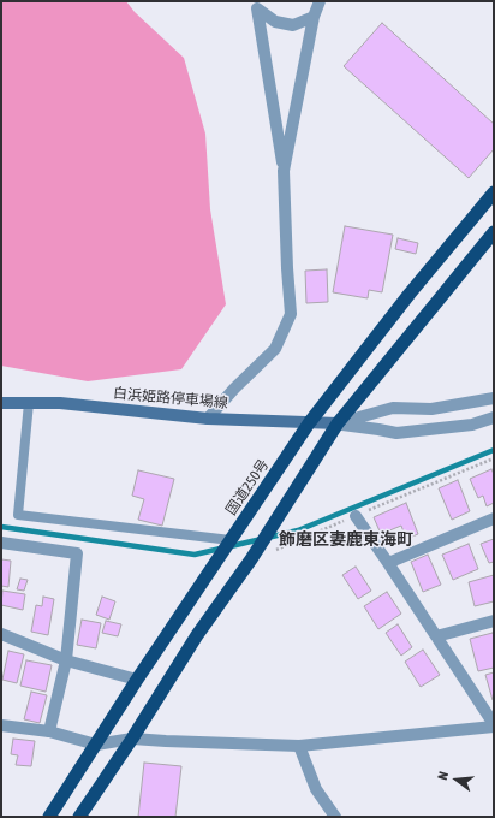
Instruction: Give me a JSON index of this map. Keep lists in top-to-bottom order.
{
  "streets": {
    "highway": ["国道250号"],
    "main road": ["白浜姫路停車場線"]
  },
  "crossings": [
    ["白浜姫路停車場線", "国道250号"]
  ],
  "districts": ["飾磨区妻鹿東海町"],
  "north": "left"
}
